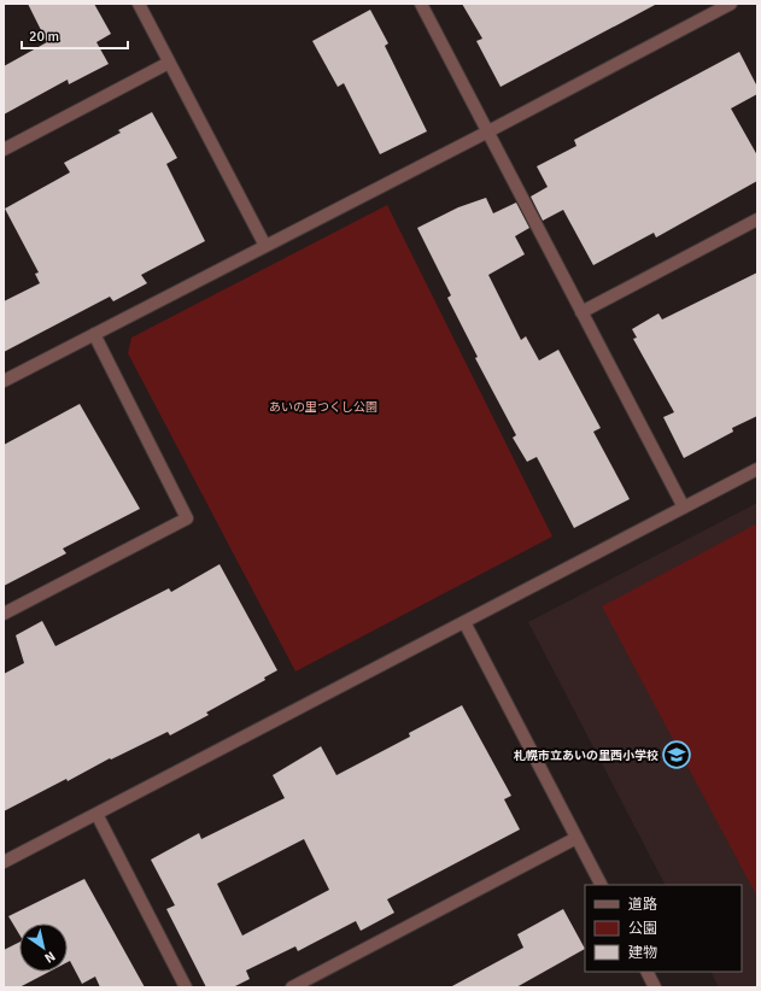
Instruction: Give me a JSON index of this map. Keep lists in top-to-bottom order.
{
  "parks": ["あいの里つくし公園"],
  "places": {
    "school or university": ["札幌市立あいの里西小学校"]
  },
  "legend": ["道路", "公園", "建物"],
  "scale_bar": "20 m",
  "north": "bottom right"
}
